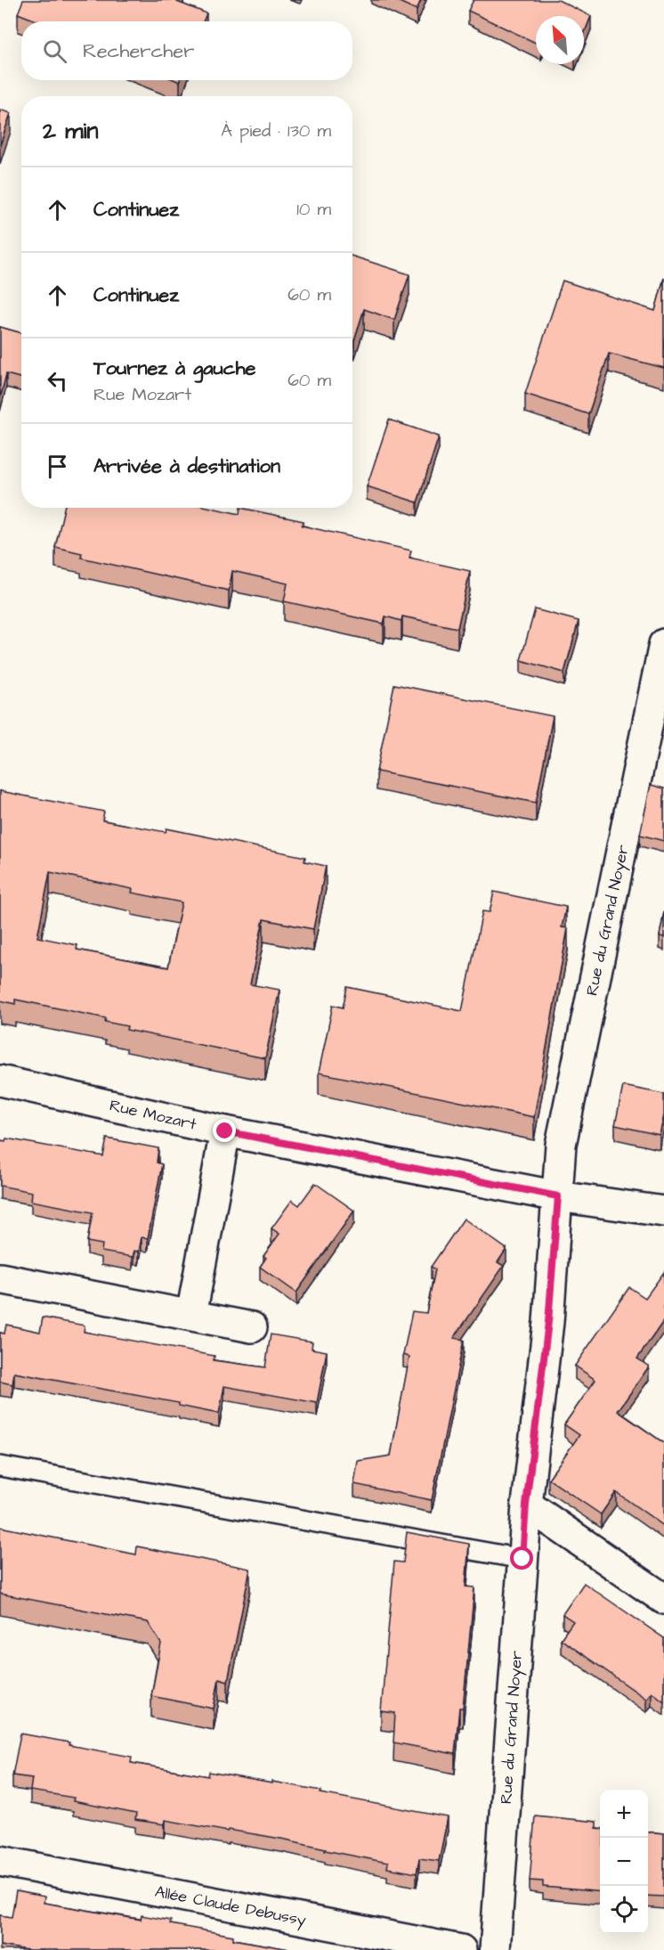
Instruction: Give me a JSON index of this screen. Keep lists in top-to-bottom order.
{
  "streets": {
    "street": ["Rue du Grand Noyer", "Rue Mozart", "Allée Claude Debussy"]
  },
  "crossings": [
    ["Rue du Grand Noyer", "Rue Mozart"]
  ],
  "north": "top left",
  "page": {
    "search": "Rechercher",
    "heading": ["2 min", "À pied · 130 m"],
    "list": [
      ["Continuez", "10 m"],
      ["Continuez", "60 m"],
      ["Tournez à gauche", "Rue Mozart", "60 m"],
      "Arrivée à destination"
    ],
    "map_buttons": ["+", "−"]
  }
}
